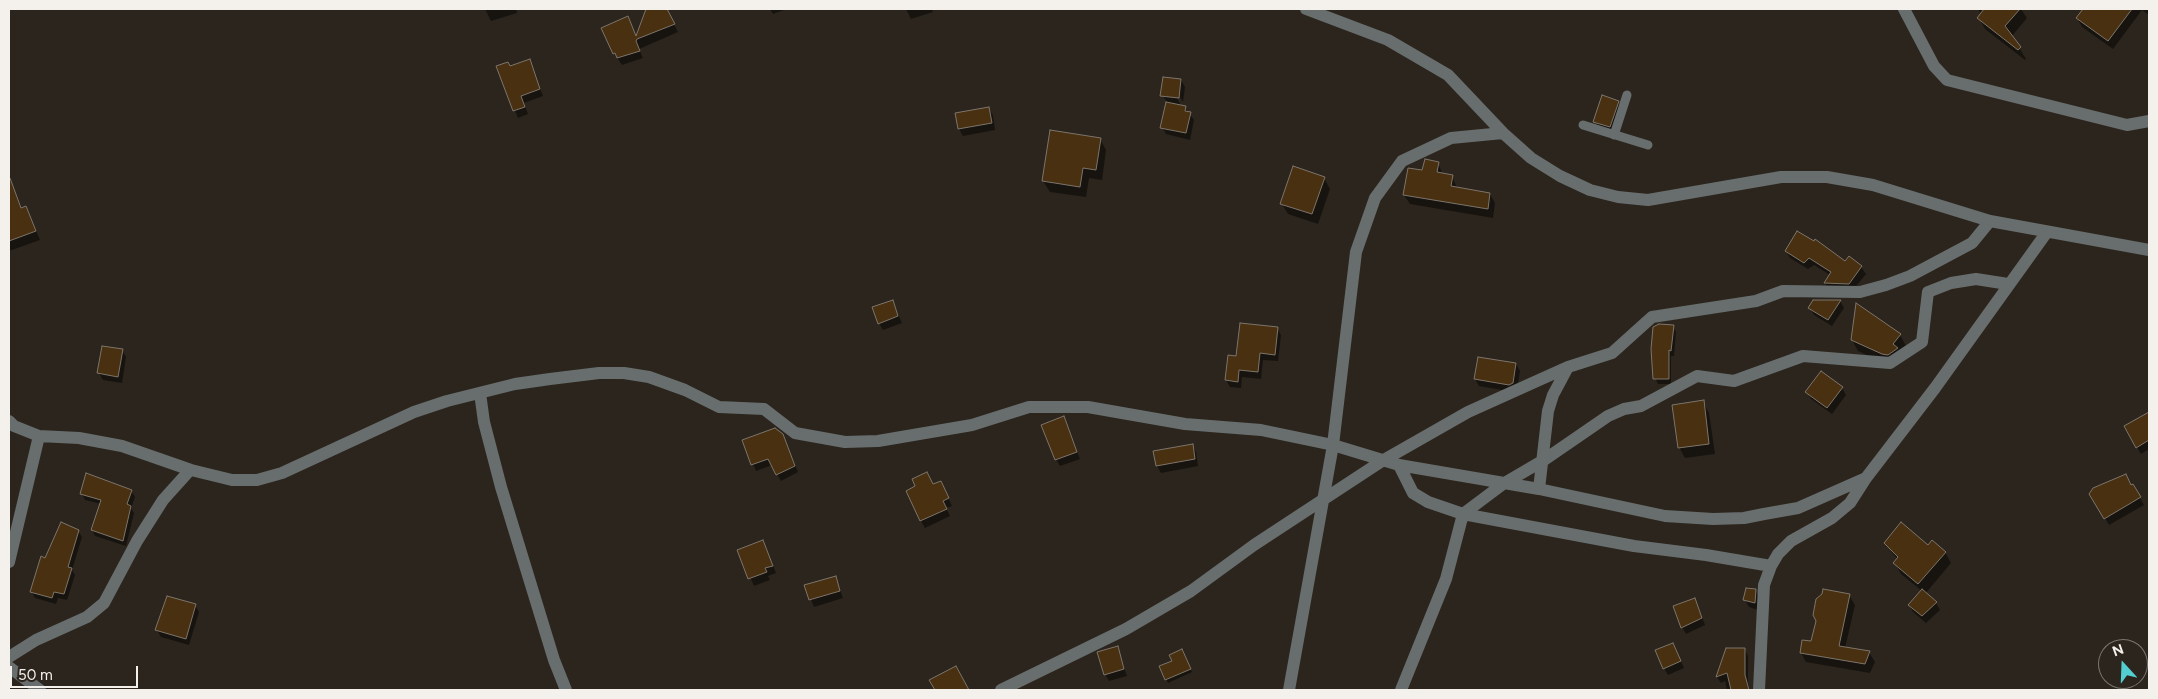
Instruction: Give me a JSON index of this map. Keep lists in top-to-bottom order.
{
  "scale_bar": "50 m",
  "north": "top"
}
